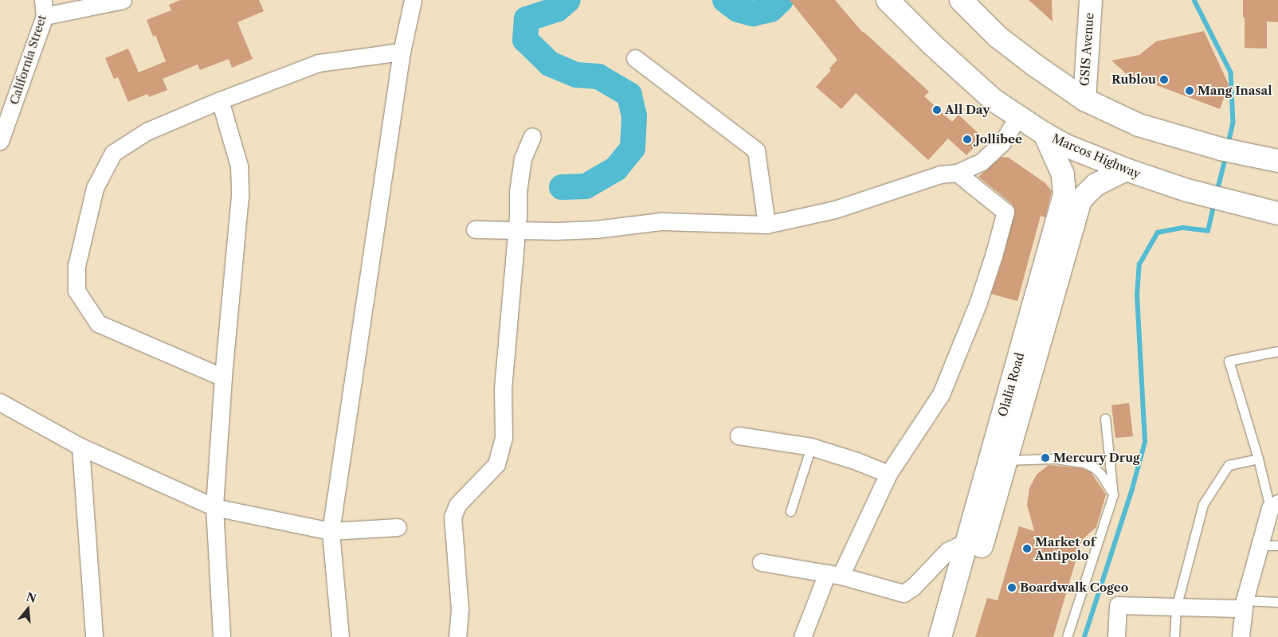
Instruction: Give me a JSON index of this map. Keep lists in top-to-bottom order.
{
  "streets": {
    "main road": ["GSIS Avenue", "Marcos Highway", "Olalia Road"],
    "street": ["California Street"]
  },
  "crossings": [
    ["Marcos Highway", "Olalia Road"]
  ],
  "places": [
    "Rublou",
    "Mang Inasal",
    "All Day",
    "Jollibee",
    "Mercury Drug",
    "Market of Antipolo",
    "Boardwalk Cogeo"
  ],
  "north": "top"
}
